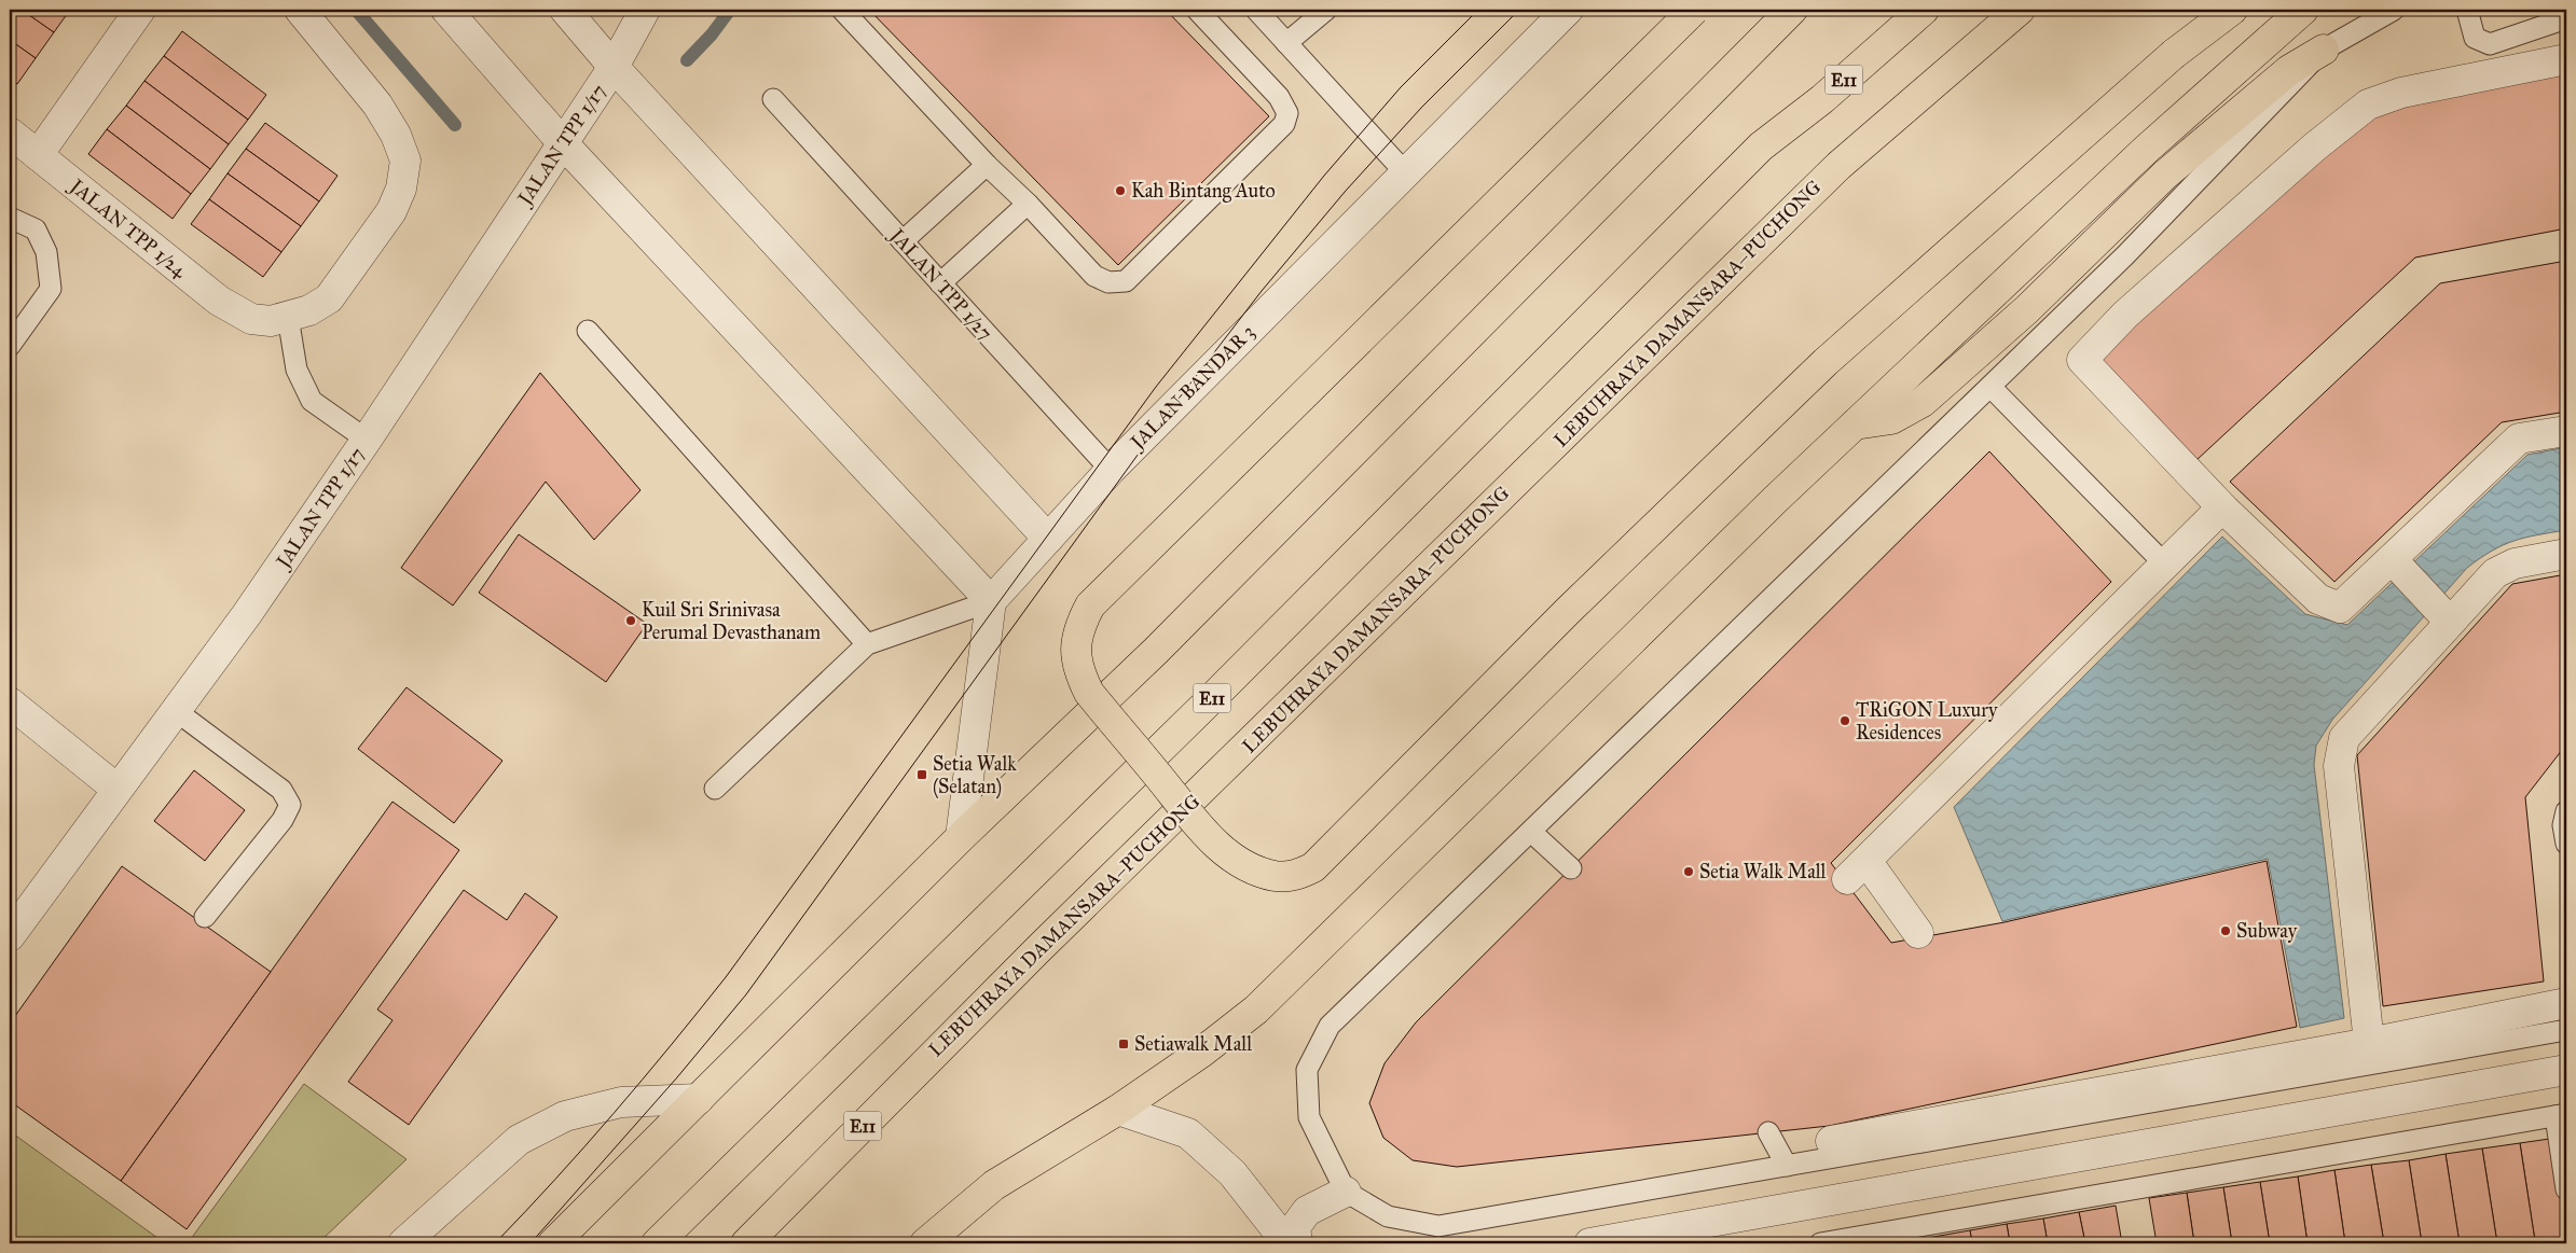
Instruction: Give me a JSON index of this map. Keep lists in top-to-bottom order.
{
  "streets": {
    "highway": ["E11", "LEBUHRAYA DAMANSARA–PUCHONG"],
    "street": ["JALAN TPP 1/17", "JALAN TPP 1/24", "JALAN BANDAR 3"],
    "lane": ["JALAN TPP 1/27"]
  },
  "crossings": [
    ["JALAN TPP 1/27", "JALAN BANDAR 3"]
  ],
  "places": {
    "other": [
      "Kah Bintang Auto",
      "Kuil Sri Srinivasa Perumal Devasthanam",
      "TRiGON Luxury Residences",
      "Setia Walk Mall",
      "Subway"
    ],
    "transit": ["Setia Walk (Selatan)", "Setiawalk Mall"]
  }
}
